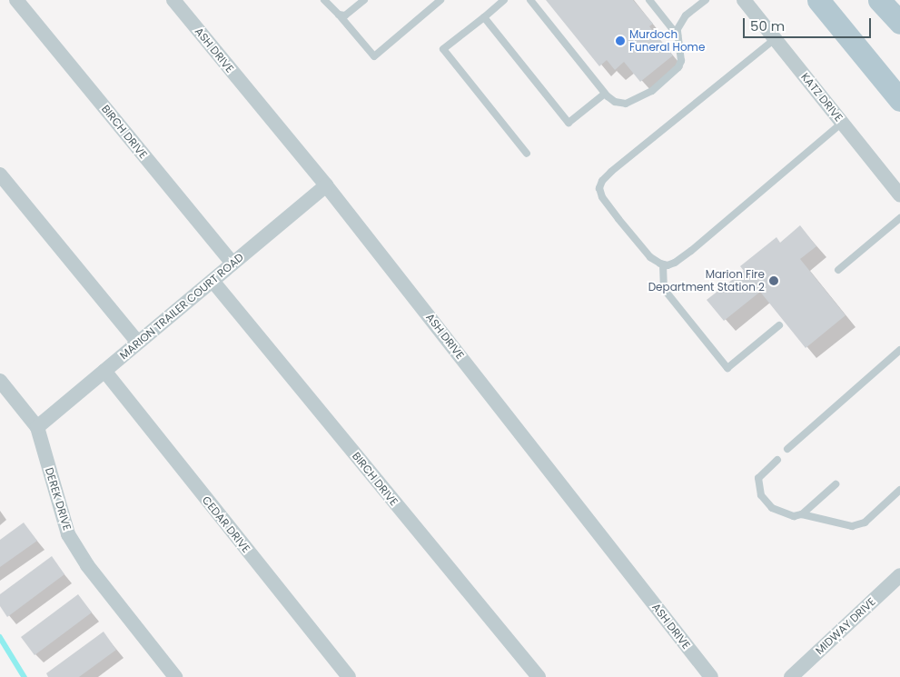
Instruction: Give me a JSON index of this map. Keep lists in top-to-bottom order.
{
  "streets": {
    "street": [
      "ASH DRIVE",
      "KATZ DRIVE",
      "BIRCH DRIVE",
      "MARION TRAILER COURT ROAD",
      "DEREK DRIVE",
      "CEDAR DRIVE",
      "MIDWAY DRIVE"
    ]
  },
  "crossings": [
    ["ASH DRIVE", "MARION TRAILER COURT ROAD"],
    ["BIRCH DRIVE", "MARION TRAILER COURT ROAD"],
    ["MARION TRAILER COURT ROAD", "DEREK DRIVE"],
    ["MARION TRAILER COURT ROAD", "CEDAR DRIVE"]
  ],
  "places": ["Murdoch Funeral Home", "Marion Fire Department Station 2"],
  "scale_bar": "50 m"
}
